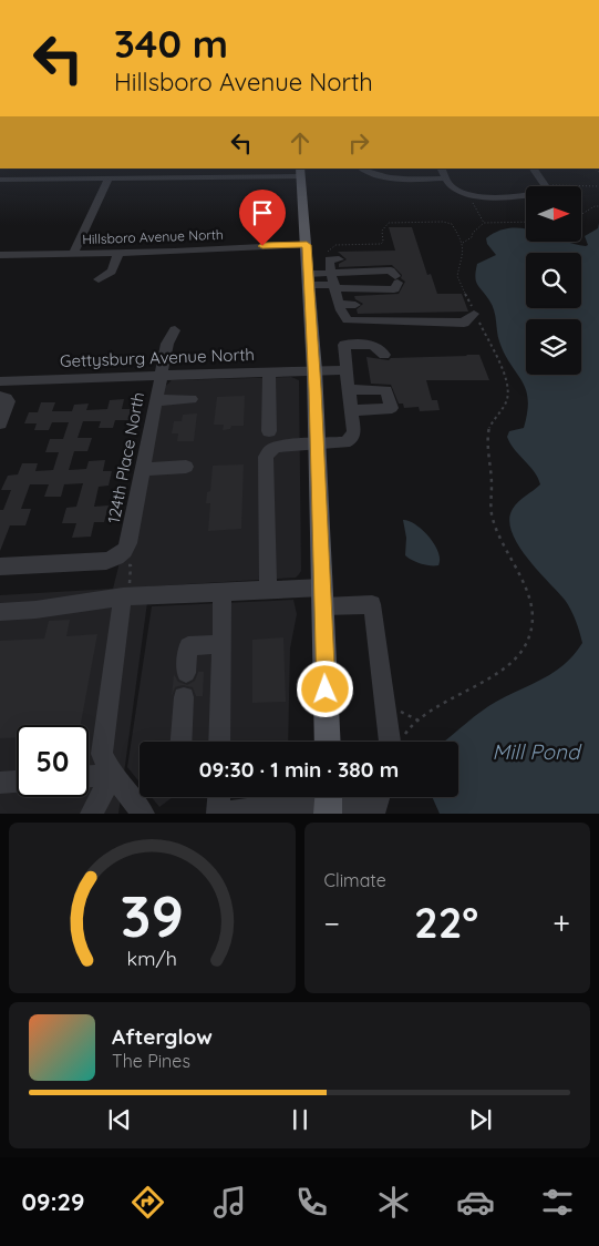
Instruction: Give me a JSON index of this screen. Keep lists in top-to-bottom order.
{
  "streets": {
    "street": ["Hillsboro Avenue North", "Gettysburg Avenue North", "124th Place North"]
  },
  "crossings": [
    ["Gettysburg Avenue North", "124th Place North"]
  ],
  "water": ["Mill Pond"],
  "north": "right",
  "page": {
    "turn": ["340 m", "Hillsboro Avenue North"],
    "limit": "50",
    "trip": "09:30 · 1 min · 380 m",
    "tile": "Climate",
    "heat": ["−", "22°", "+"],
    "song": ["Afterglow", "The Pines"],
    "tabs": "09:29",
    "gauge": ["39", "km/h"]
  }
}
